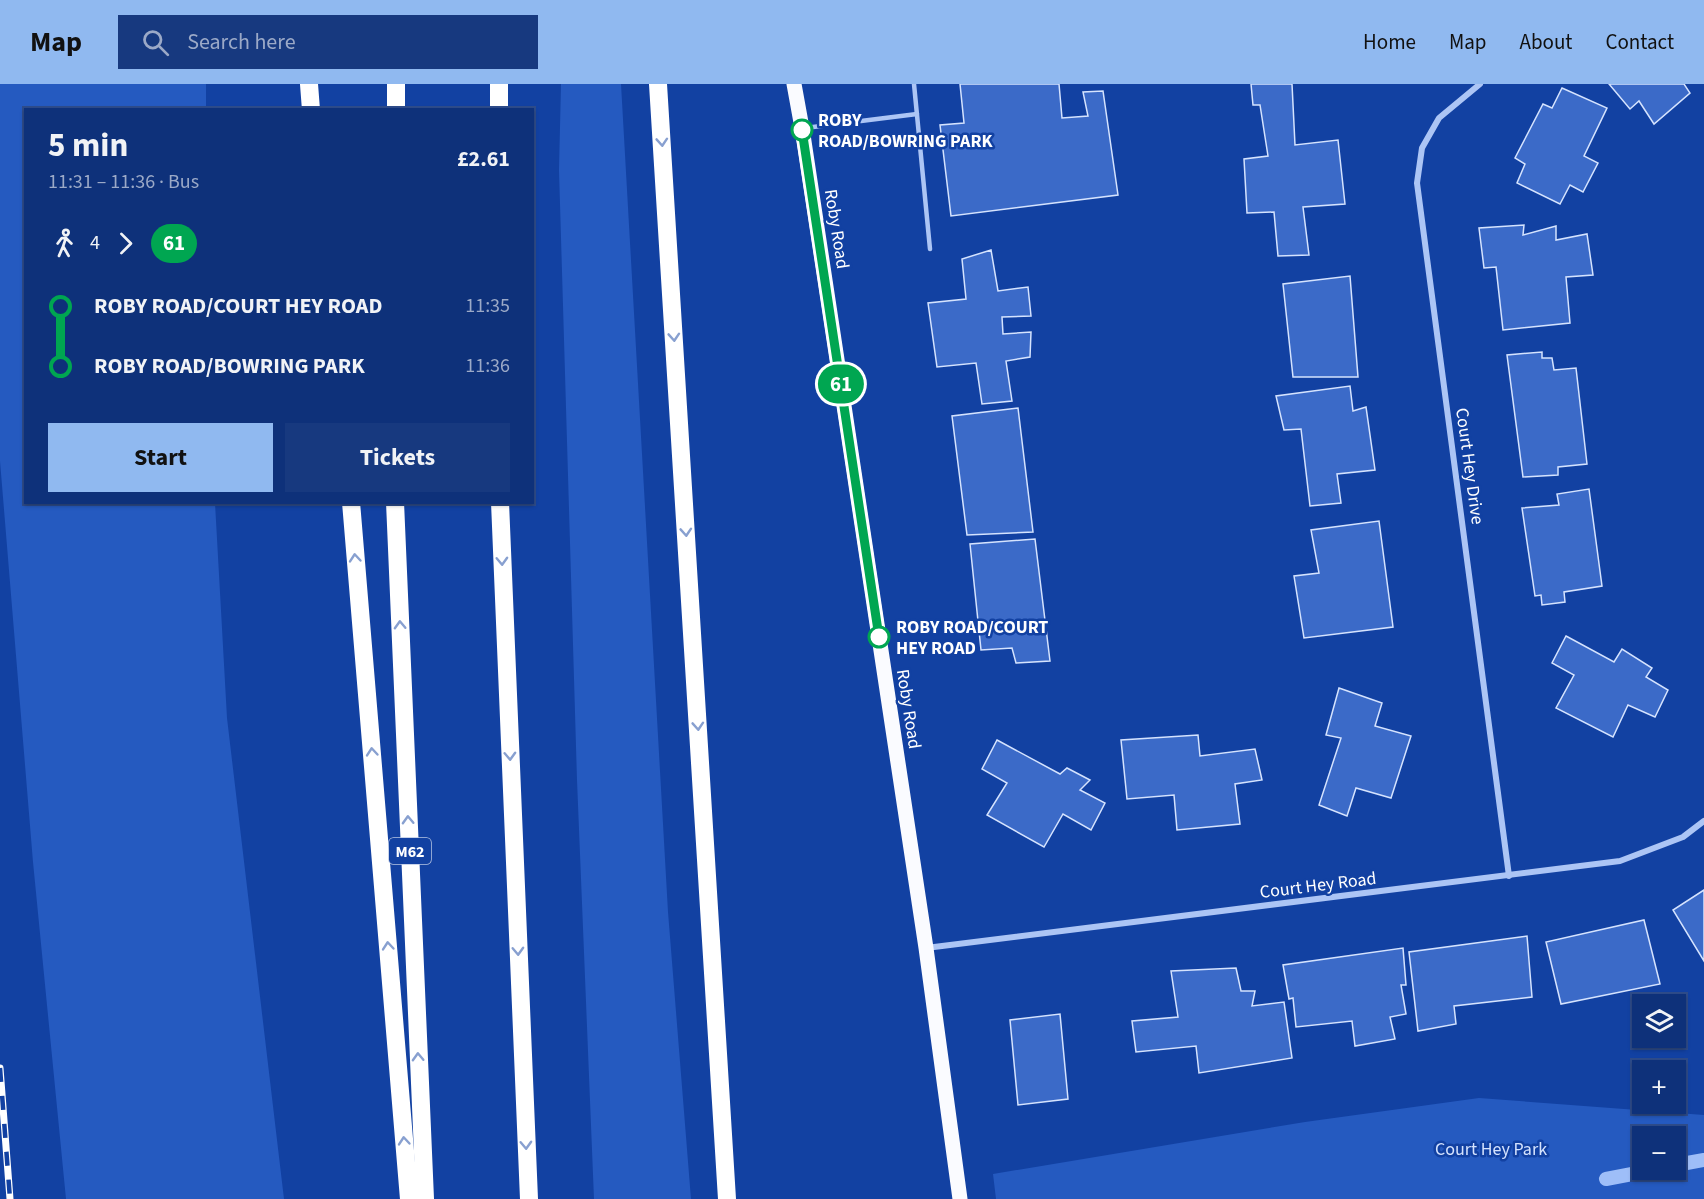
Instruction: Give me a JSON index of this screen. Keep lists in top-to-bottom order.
{
  "streets": {
    "highway": ["M62"],
    "main road": ["Roby Road"],
    "street": ["Court Hey Drive", "Court Hey Road"]
  },
  "crossings": [
    ["Roby Road", "Court Hey Road"],
    ["Court Hey Drive", "Court Hey Road"]
  ],
  "parks": ["Court Hey Park"],
  "places": ["ROBY ROAD/BOWRING PARK", "ROBY ROAD/COURT HEY ROAD"],
  "lines": ["bus line 61"],
  "page": {
    "header": "Map",
    "search": "Search here",
    "nav": [
      "Home",
      "Map",
      "About",
      "Contact"
    ],
    "on_map": "61",
    "heading": ["5 min", "11:31 – 11:36 · Bus", "£2.61"],
    "legs": ["4", "61"],
    "list": [
      {
        "name": "ROBY ROAD/COURT HEY ROAD",
        "value": "11:35"
      },
      {
        "name": "ROBY ROAD/BOWRING PARK",
        "value": "11:36"
      }
    ],
    "buttons": ["Start", "Tickets"],
    "map_buttons": ["+", "−"]
  }
}
